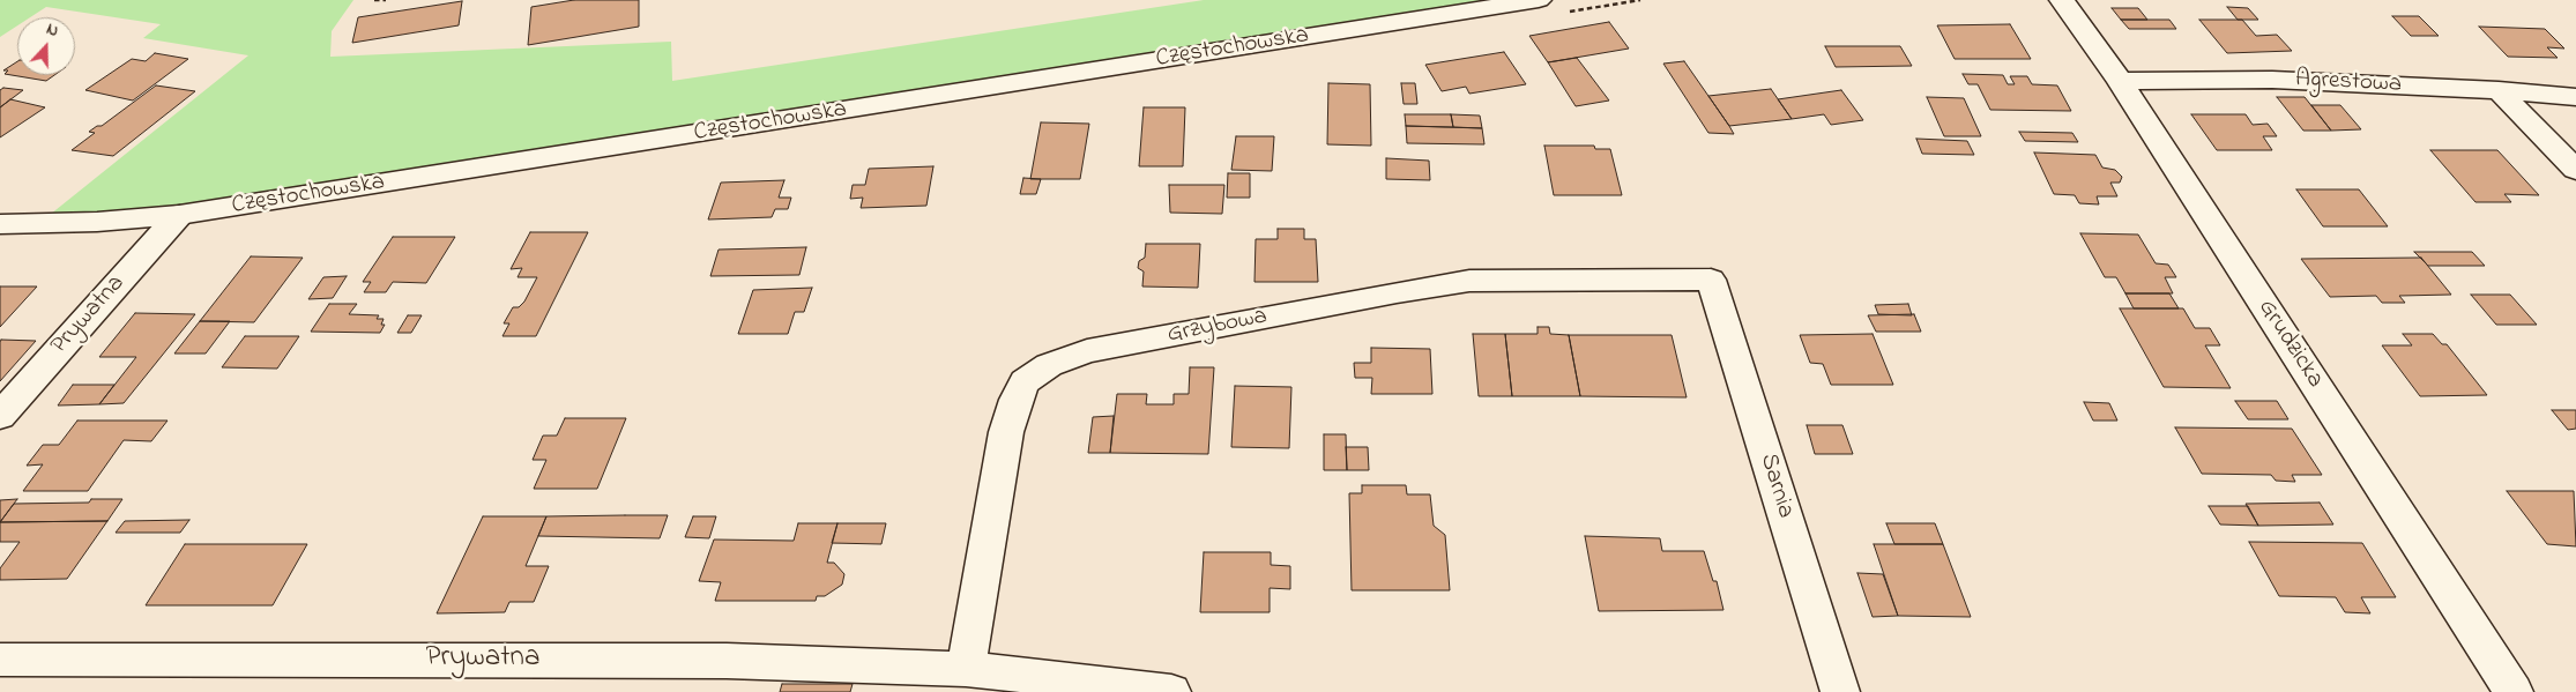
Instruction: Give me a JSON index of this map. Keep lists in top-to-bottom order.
{
  "streets": {
    "street": [
      "Częstochowska",
      "Agrestowa",
      "Prywatna",
      "Grzybowa",
      "Grudzicka",
      "Sarnia"
    ]
  },
  "crossings": [
    ["Częstochowska", "Prywatna"],
    ["Agrestowa", "Grudzicka"],
    ["Prywatna", "Grzybowa"],
    ["Grzybowa", "Sarnia"]
  ],
  "north": "top"
}
